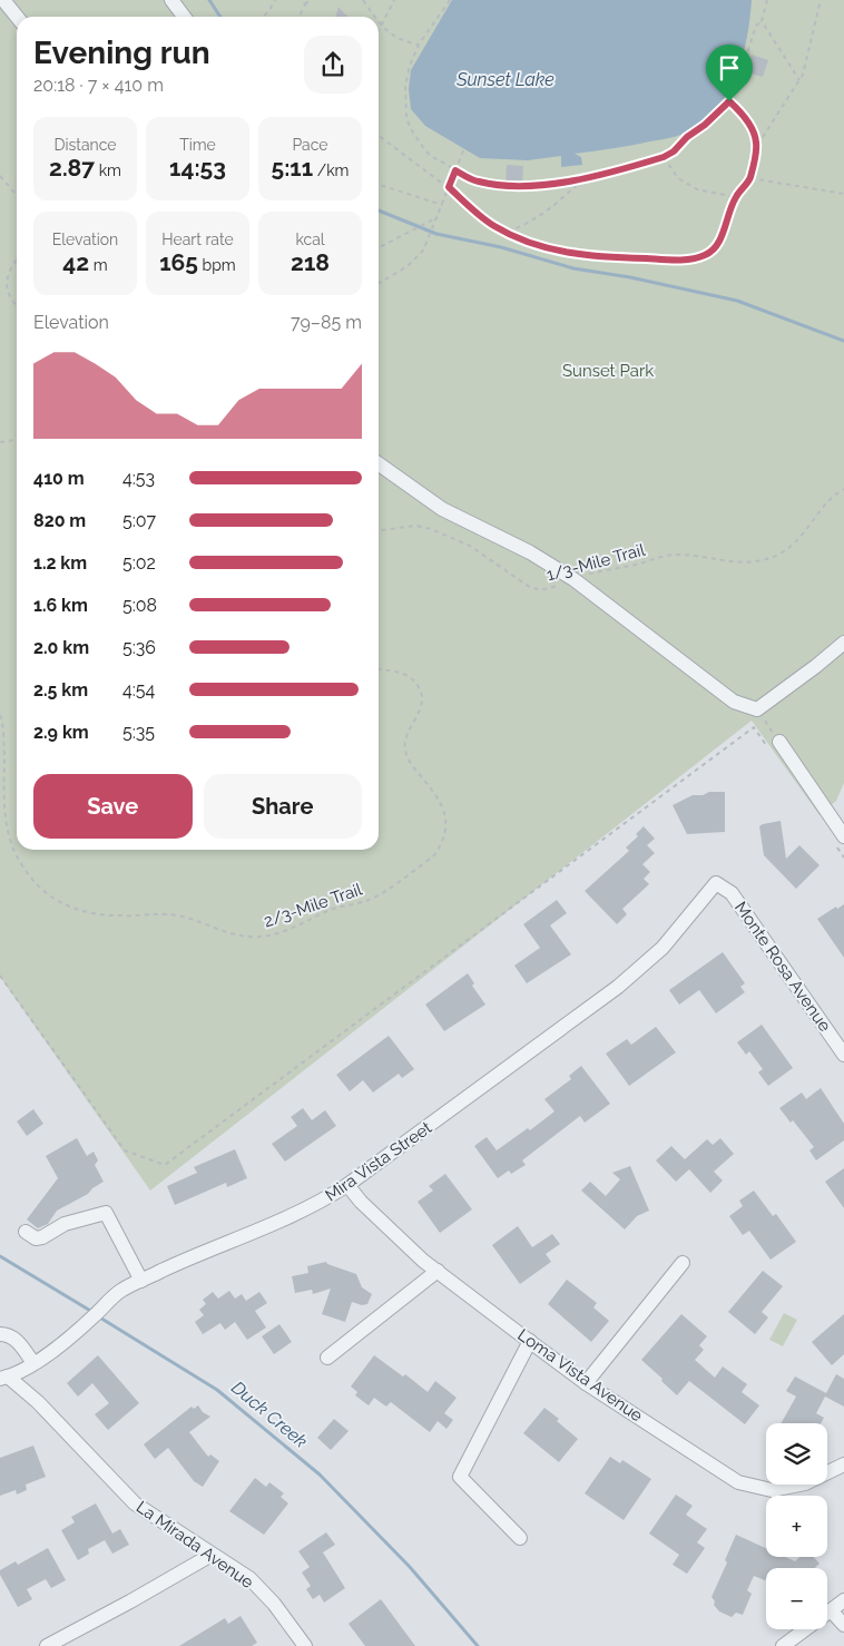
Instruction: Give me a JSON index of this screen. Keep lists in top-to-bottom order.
{
  "streets": {
    "street": [
      "Monte Rosa Avenue",
      "Mira Vista Street",
      "Loma Vista Avenue",
      "La Mirada Avenue"
    ],
    "path": ["1/3-Mile Trail", "2/3-Mile Trail"]
  },
  "crossings": [
    ["Monte Rosa Avenue", "Mira Vista Street"],
    ["Mira Vista Street", "Loma Vista Avenue"],
    ["Mira Vista Street", "La Mirada Avenue"]
  ],
  "water": ["Sunset Lake", "Duck Creek"],
  "parks": ["Sunset Park"],
  "page": {
    "heading": ["Evening run", "20:18 · 7 × 410 m"],
    "stats": [
      ["Distance", "2.87 km"],
      ["Time", "14:53"],
      ["Pace", "5:11 /km"],
      ["Elevation", "42 m"],
      ["Heart rate", "165 bpm"],
      ["kcal", "218"]
    ],
    "chart": ["Elevation", "79–85 m"],
    "list": [
      {
        "name": "410 m",
        "note": "4:53"
      },
      {
        "name": "820 m",
        "note": "5:07"
      },
      {
        "name": "1.2 km",
        "note": "5:02"
      },
      {
        "name": "1.6 km",
        "note": "5:08"
      },
      {
        "name": "2.0 km",
        "note": "5:36"
      },
      {
        "name": "2.5 km",
        "note": "4:54"
      },
      {
        "name": "2.9 km",
        "note": "5:35"
      }
    ],
    "buttons": ["Save", "Share"],
    "map_buttons": ["+", "−"]
  }
}
